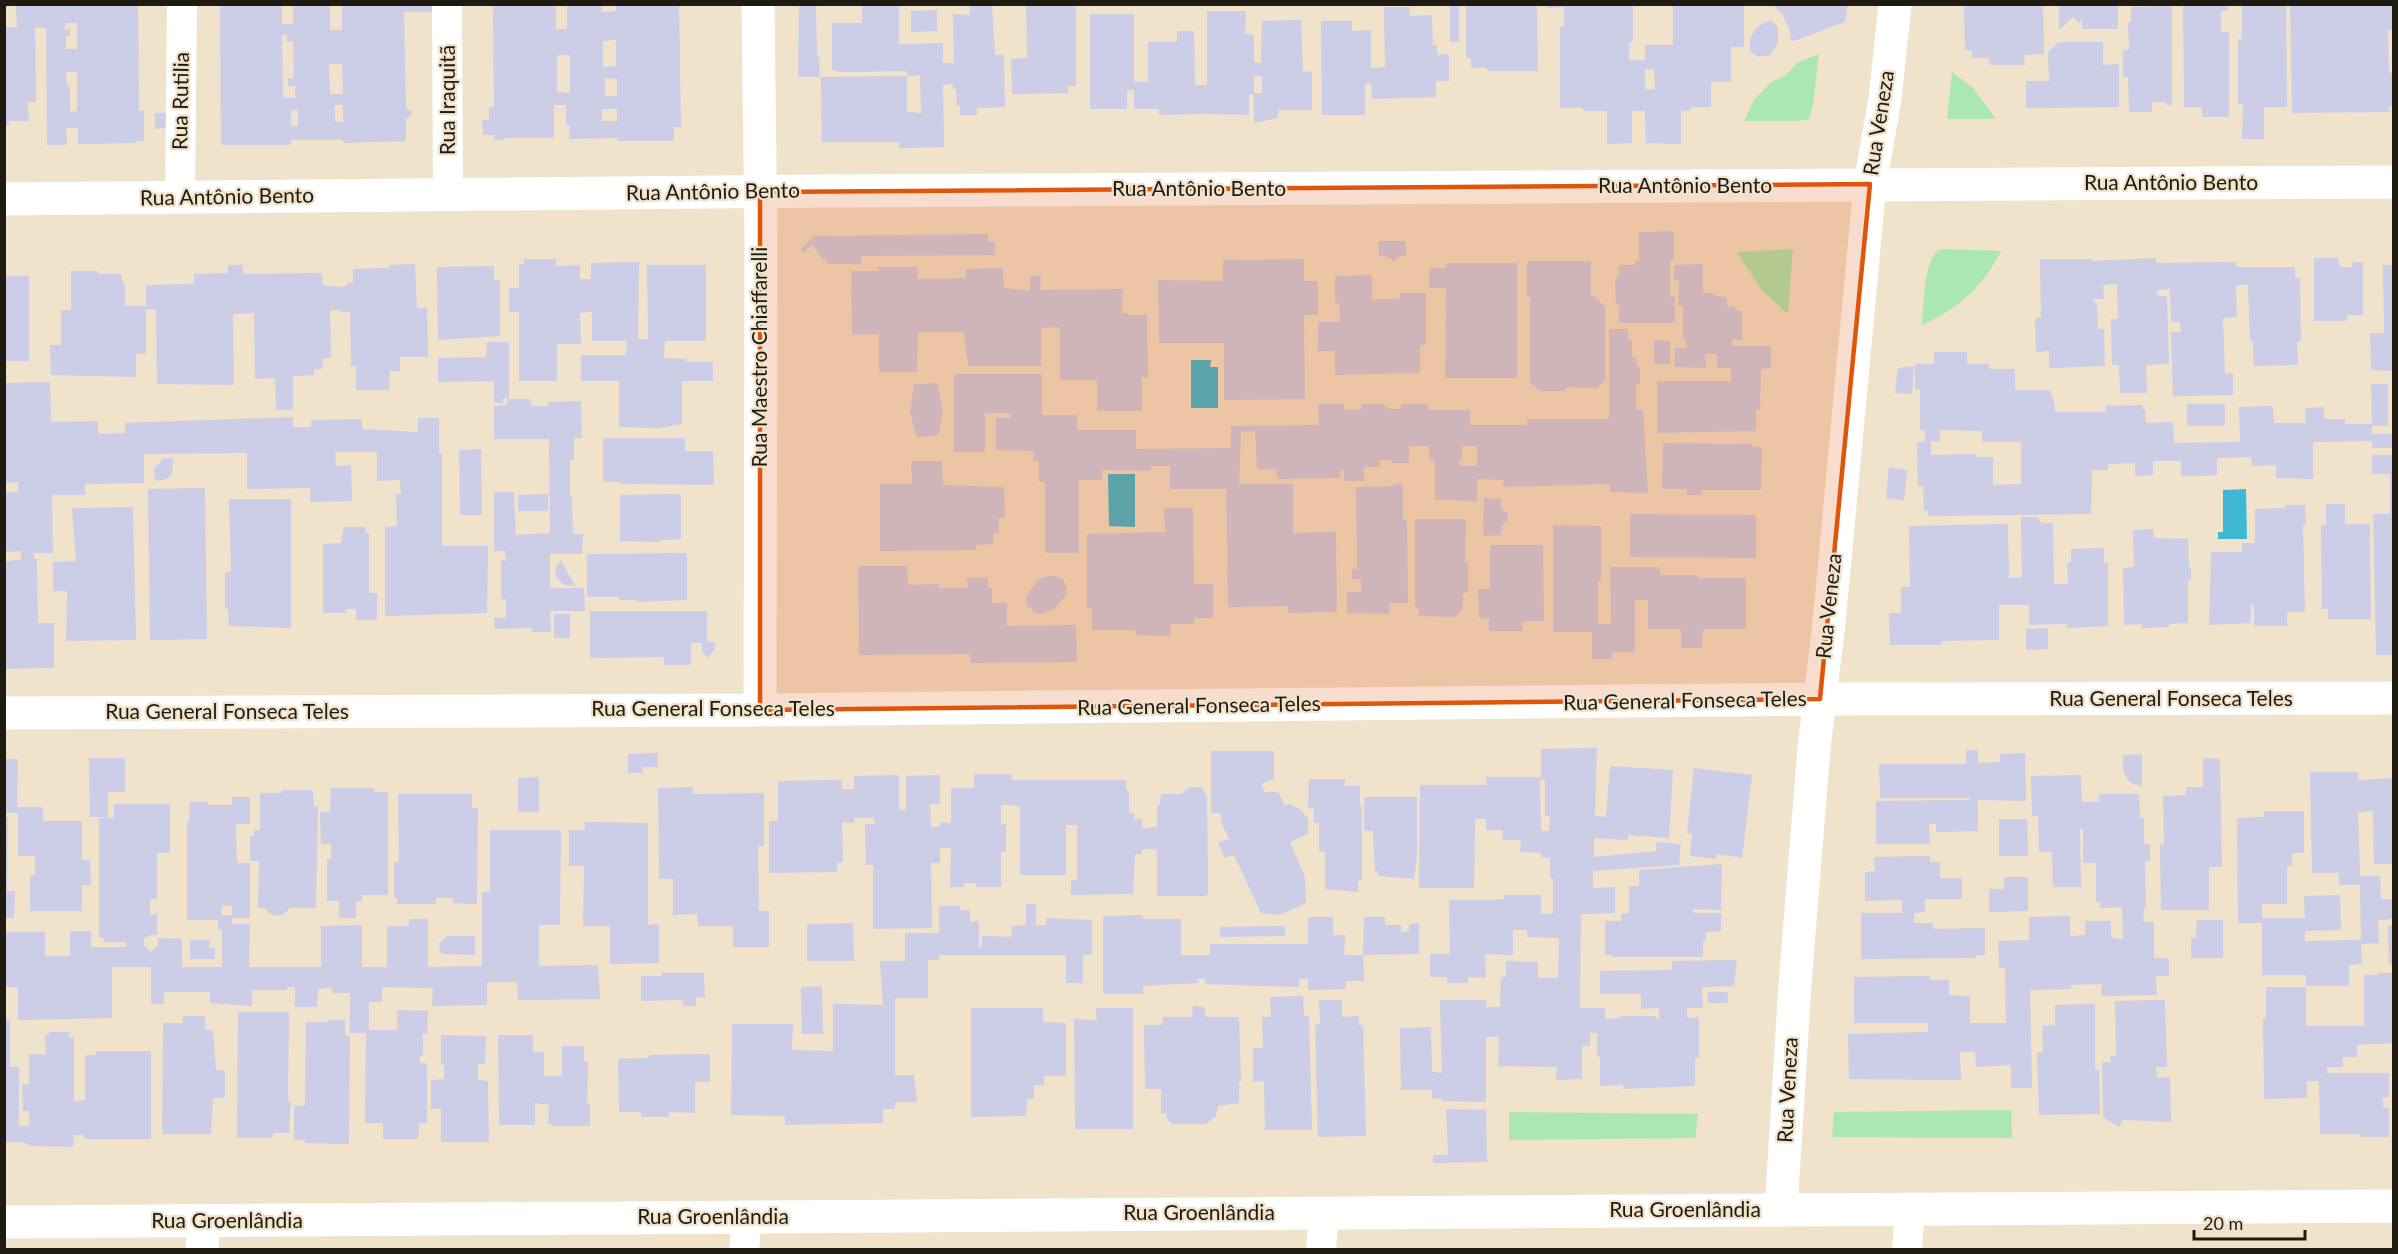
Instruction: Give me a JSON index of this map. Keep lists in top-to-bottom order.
{
  "streets": {
    "street": [
      "Rua Iraquitã",
      "Rua Rutilia",
      "Rua Veneza",
      "Rua Antônio Bento",
      "Rua Maestro Chiaffarelli",
      "Rua General Fonseca Teles",
      "Rua Groenlândia"
    ]
  },
  "crossings": [
    ["Rua Iraquitã", "Rua Antônio Bento"],
    ["Rua Rutilia", "Rua Antônio Bento"],
    ["Rua Veneza", "Rua Antônio Bento"],
    ["Rua Veneza", "Rua General Fonseca Teles"],
    ["Rua Veneza", "Rua Groenlândia"],
    ["Rua Antônio Bento", "Rua Maestro Chiaffarelli"],
    ["Rua Maestro Chiaffarelli", "Rua General Fonseca Teles"]
  ],
  "scale_bar": "20 m"
}
